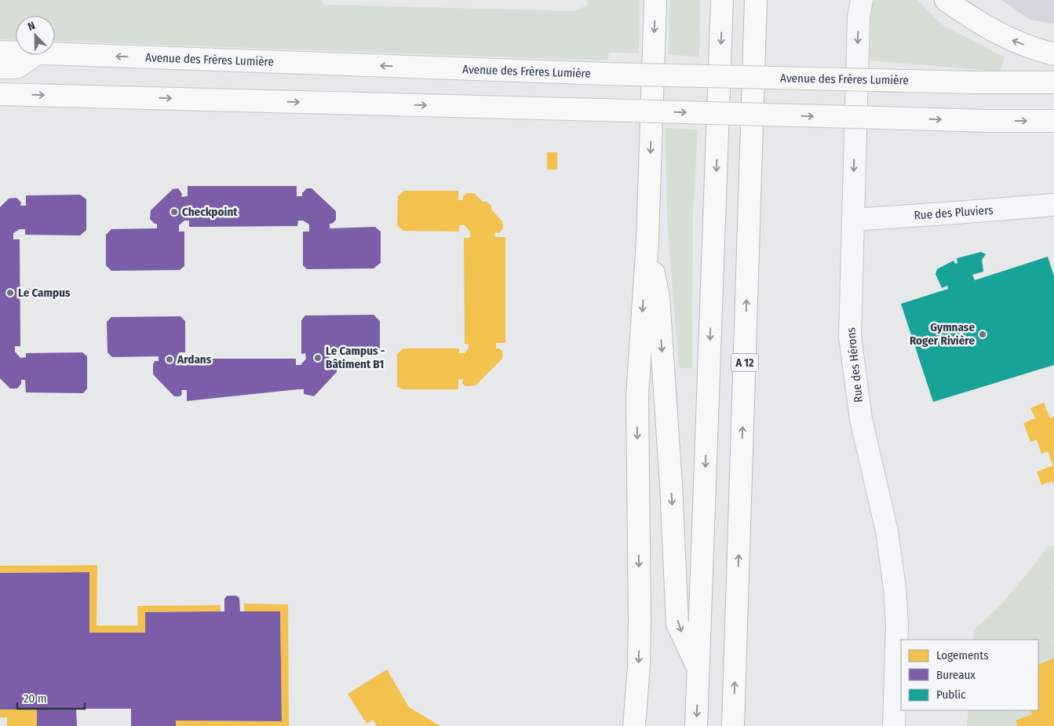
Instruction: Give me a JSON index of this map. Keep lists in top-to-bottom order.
{
  "streets": {
    "main road": ["Avenue des Frères Lumière", "A 12"],
    "street": ["Rue des Pluviers", "Rue des Hérons"]
  },
  "crossings": [
    ["Rue des Pluviers", "Rue des Hérons"]
  ],
  "places": [
    "Checkpoint",
    "Le Campus",
    "Gymnase Roger Rivière",
    "Le Campus - Bâtiment B1",
    "Ardans"
  ],
  "legend": ["Logements", "Bureaux", "Public"],
  "scale_bar": "20 m",
  "north": "top left"
}
